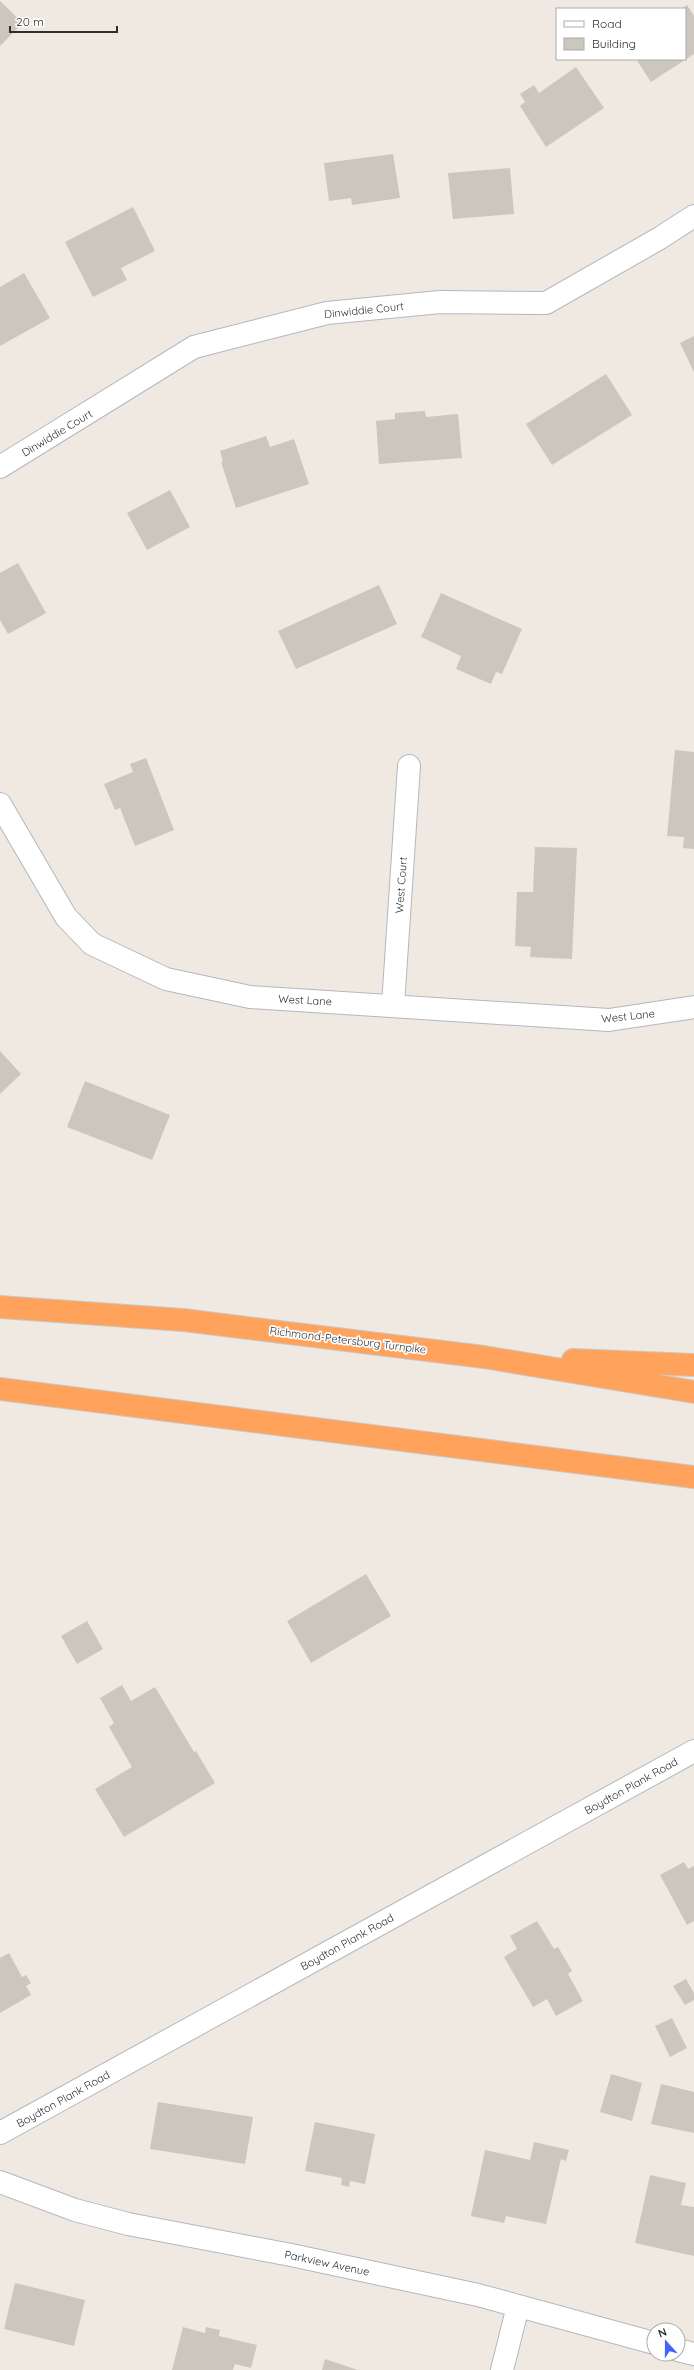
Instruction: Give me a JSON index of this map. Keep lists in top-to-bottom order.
{
  "streets": {
    "highway": ["Richmond-Petersburg Turnpike"],
    "street": [
      "Dinwiddie Court",
      "West Court",
      "West Lane",
      "Boydton Plank Road",
      "Parkview Avenue"
    ]
  },
  "crossings": [
    ["West Court", "West Lane"]
  ],
  "legend": ["Road", "Building"],
  "scale_bar": "20 m",
  "north": "top"
}
